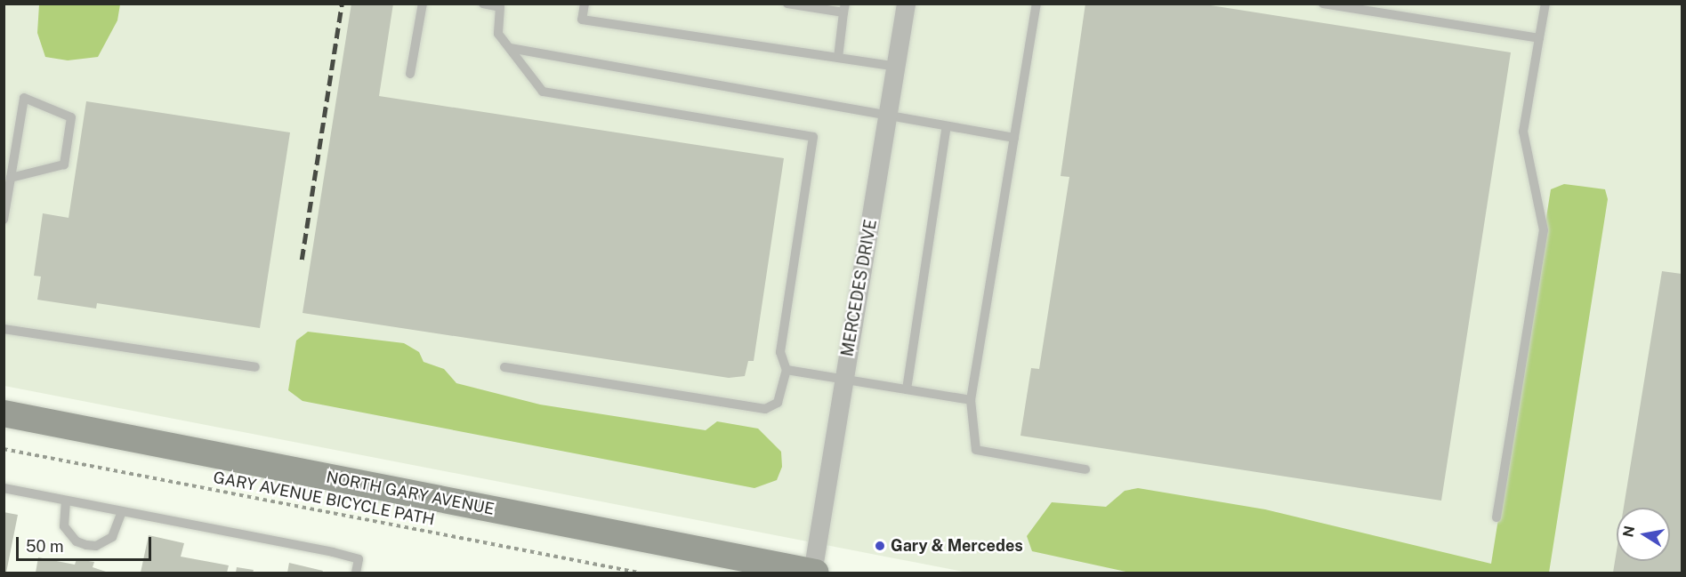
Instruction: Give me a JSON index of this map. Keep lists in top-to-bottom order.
{
  "streets": {
    "street": ["MERCEDES DRIVE", "NORTH GARY AVENUE"],
    "path": ["GARY AVENUE BICYCLE PATH"]
  },
  "crossings": [
    ["MERCEDES DRIVE", "NORTH GARY AVENUE"]
  ],
  "places": ["Gary & Mercedes"],
  "scale_bar": "50 m",
  "north": "left"
}
